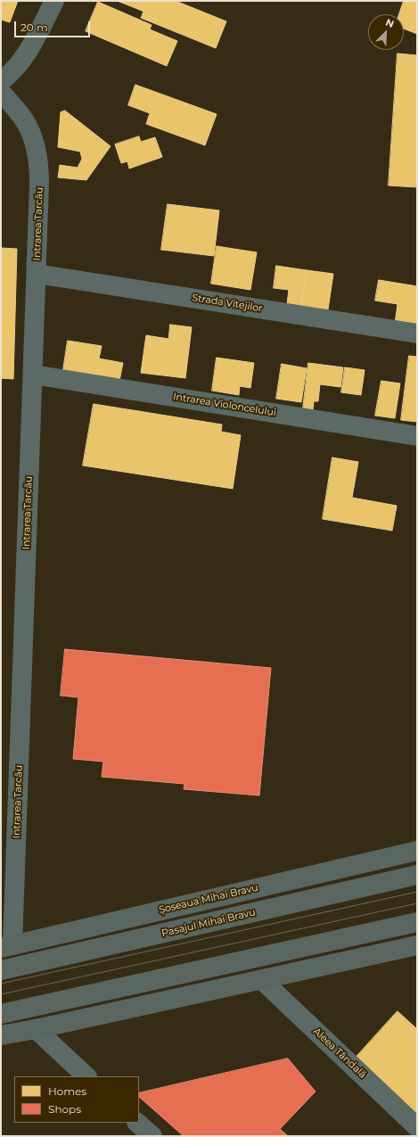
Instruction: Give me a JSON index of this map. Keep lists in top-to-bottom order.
{
  "streets": {
    "main road": ["Șoseaua Mihai Bravu", "Pasajul Mihai Bravu"],
    "street": [
      "Intrarea Tarcău",
      "Strada Vitejilor",
      "Intrarea Violoncelului",
      "Aleea Tândală"
    ]
  },
  "crossings": [
    ["Intrarea Tarcău", "Strada Vitejilor"],
    ["Intrarea Tarcău", "Intrarea Violoncelului"],
    ["Intrarea Tarcău", "Șoseaua Mihai Bravu"]
  ],
  "legend": ["Homes", "Shops"],
  "scale_bar": "20 m",
  "north": "top right"
}
